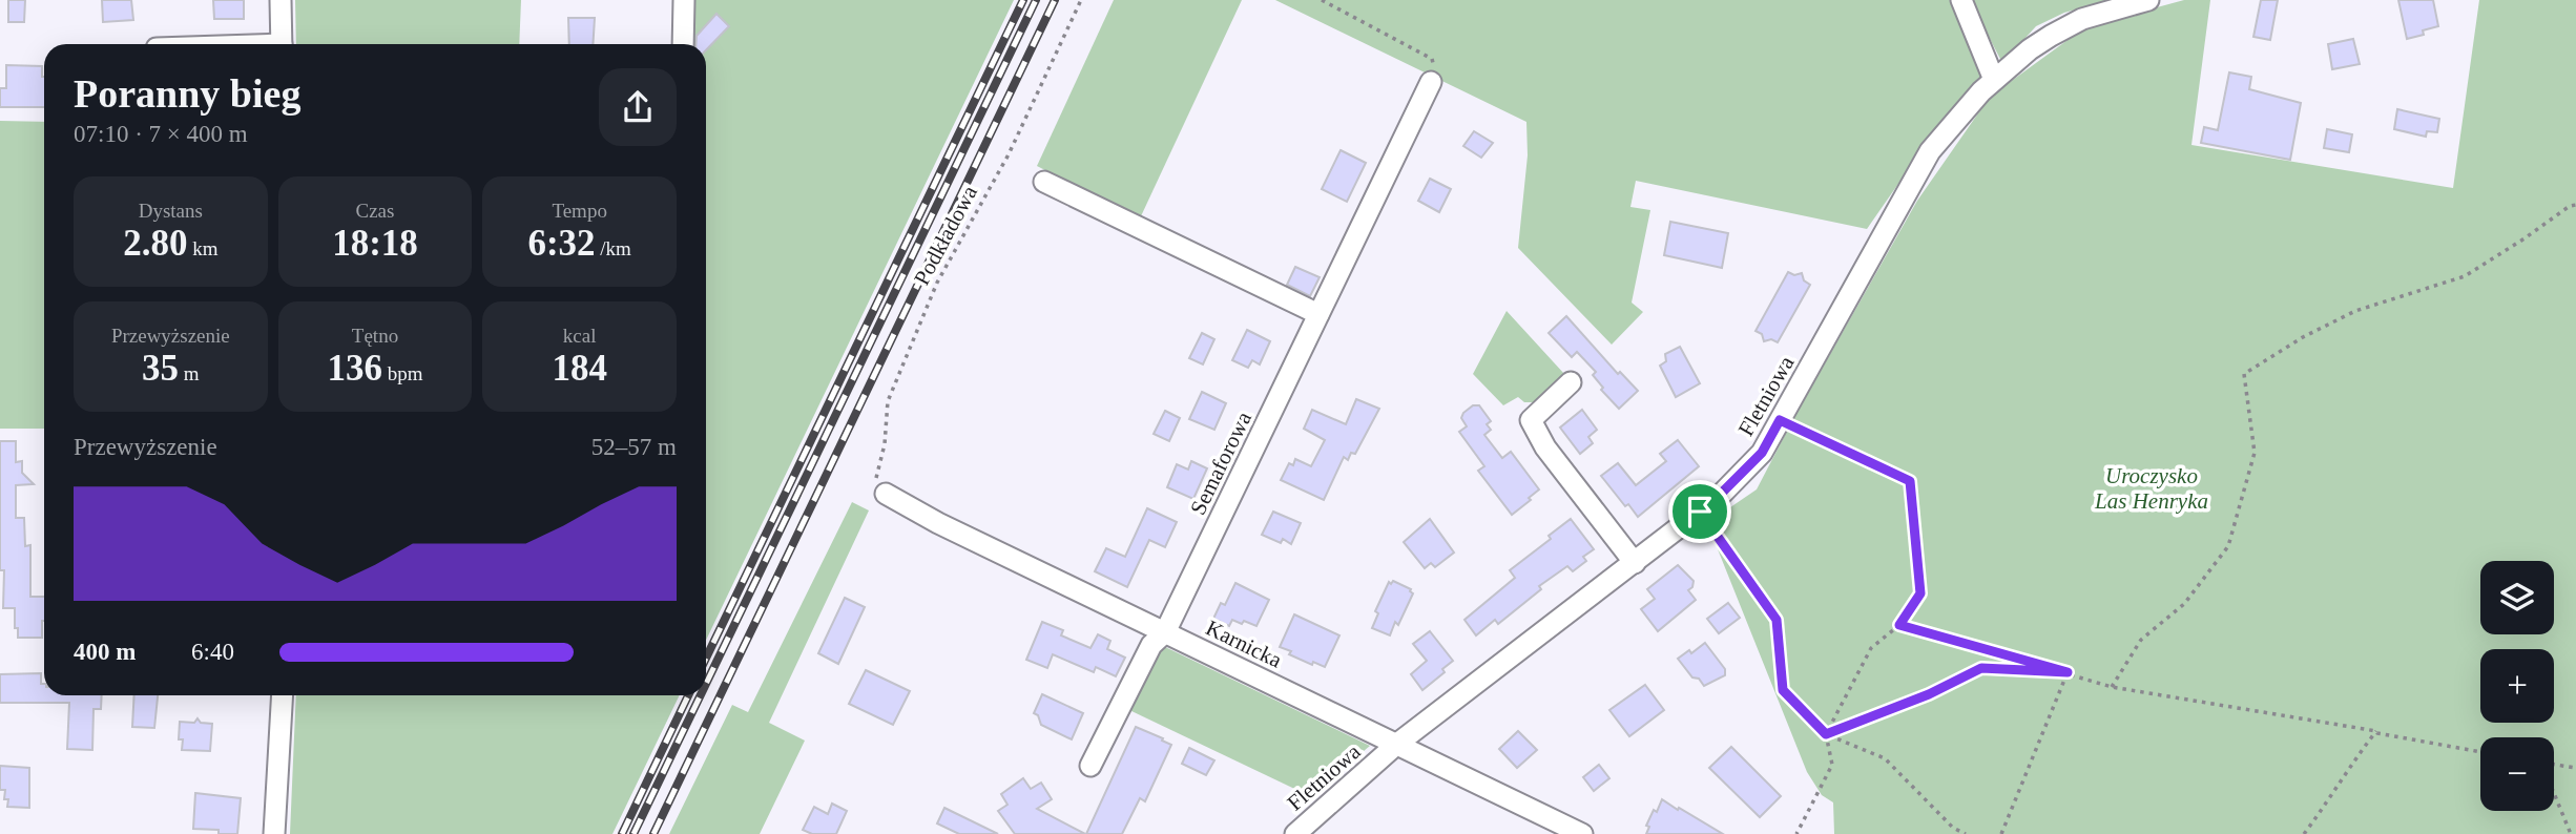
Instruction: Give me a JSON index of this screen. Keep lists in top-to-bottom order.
{
  "streets": {
    "street": ["Fletniowa", "Semaforowa", "Karnicka"],
    "path": ["Podkładowa"]
  },
  "crossings": [
    ["Podkładowa", "Karnicka"],
    ["Fletniowa", "Karnicka"],
    ["Semaforowa", "Karnicka"]
  ],
  "parks": ["Uroczysko Las Henryka"],
  "page": {
    "heading": ["Poranny bieg", "07:10 · 7 × 400 m"],
    "stats": [
      ["Dystans", "2.80 km"],
      ["Czas", "18:18"],
      ["Tempo", "6:32 /km"],
      ["Przewyższenie", "35 m"],
      ["Tętno", "136 bpm"],
      ["kcal", "184"]
    ],
    "chart": ["Przewyższenie", "52–57 m"],
    "map_buttons": ["+", "−"],
    "list": [
      {
        "name": "400 m",
        "note": "6:40"
      }
    ]
  }
}
